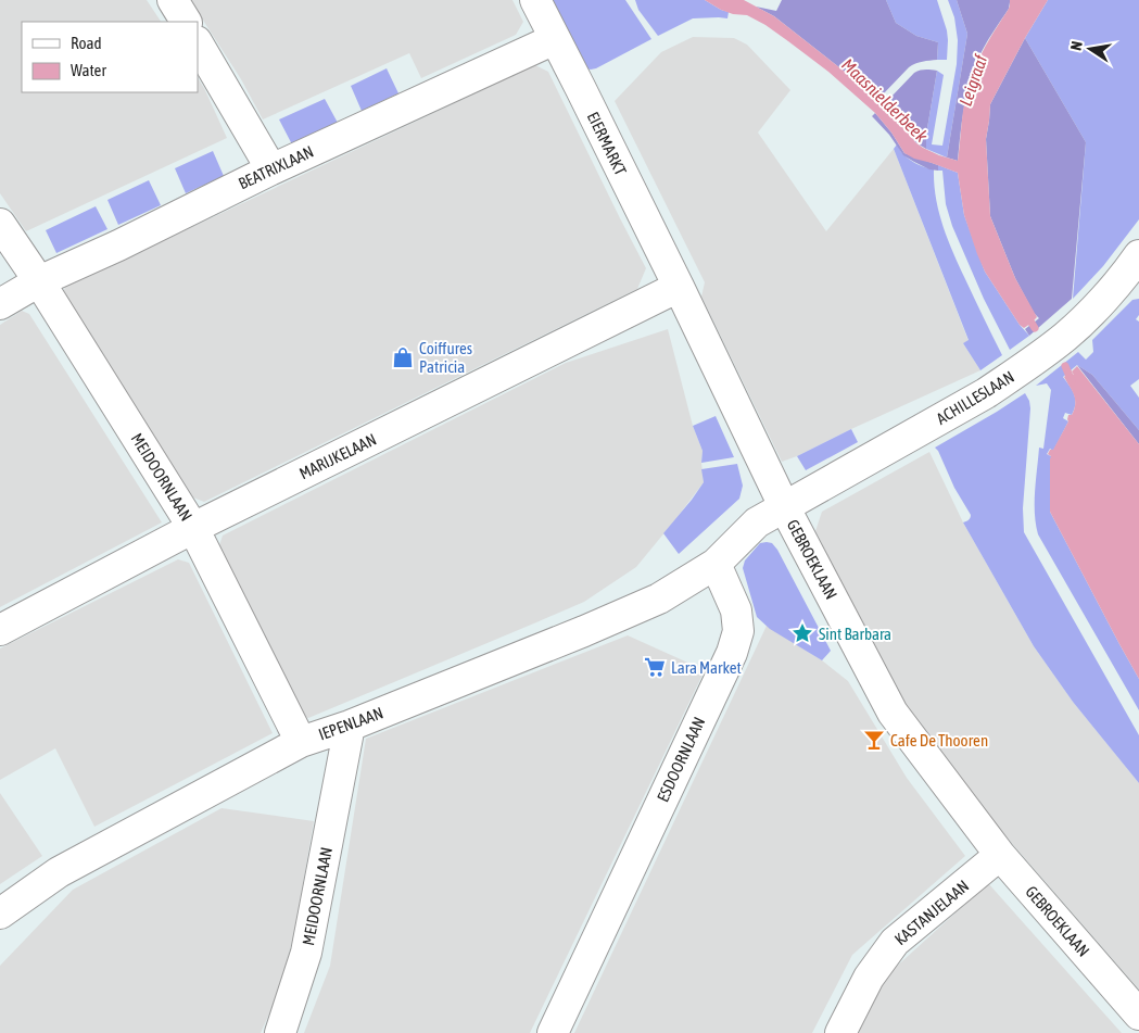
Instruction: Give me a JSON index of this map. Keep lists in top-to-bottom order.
{
  "streets": {
    "street": [
      "EIERMARKT",
      "BEATRIXLAAN",
      "ACHILLESLAAN",
      "MARIJKELAAN",
      "MEIDOORNLAAN",
      "GEBROEKLAAN",
      "IEPENLAAN",
      "ESDOORNLAAN",
      "KASTANJELAAN"
    ]
  },
  "crossings": [
    ["EIERMARKT", "BEATRIXLAAN"],
    ["EIERMARKT", "MARIJKELAAN"],
    ["EIERMARKT", "GEBROEKLAAN"],
    ["BEATRIXLAAN", "MEIDOORNLAAN"],
    ["ACHILLESLAAN", "GEBROEKLAAN"],
    ["MARIJKELAAN", "MEIDOORNLAAN"],
    ["MARIJKELAAN", "GEBROEKLAAN"],
    ["MEIDOORNLAAN", "IEPENLAAN"],
    ["GEBROEKLAAN", "KASTANJELAAN"],
    ["IEPENLAAN", "ESDOORNLAAN"]
  ],
  "water": ["Leigraaf", "Maasnielderbeek"],
  "places": {
    "shop": ["Coiffures Patricia"],
    "place": ["Sint Barbara"],
    "supermarket": ["Lara Market"],
    "bar": ["Cafe De Thooren"]
  },
  "legend": ["Road", "Water"],
  "north": "left"
}
